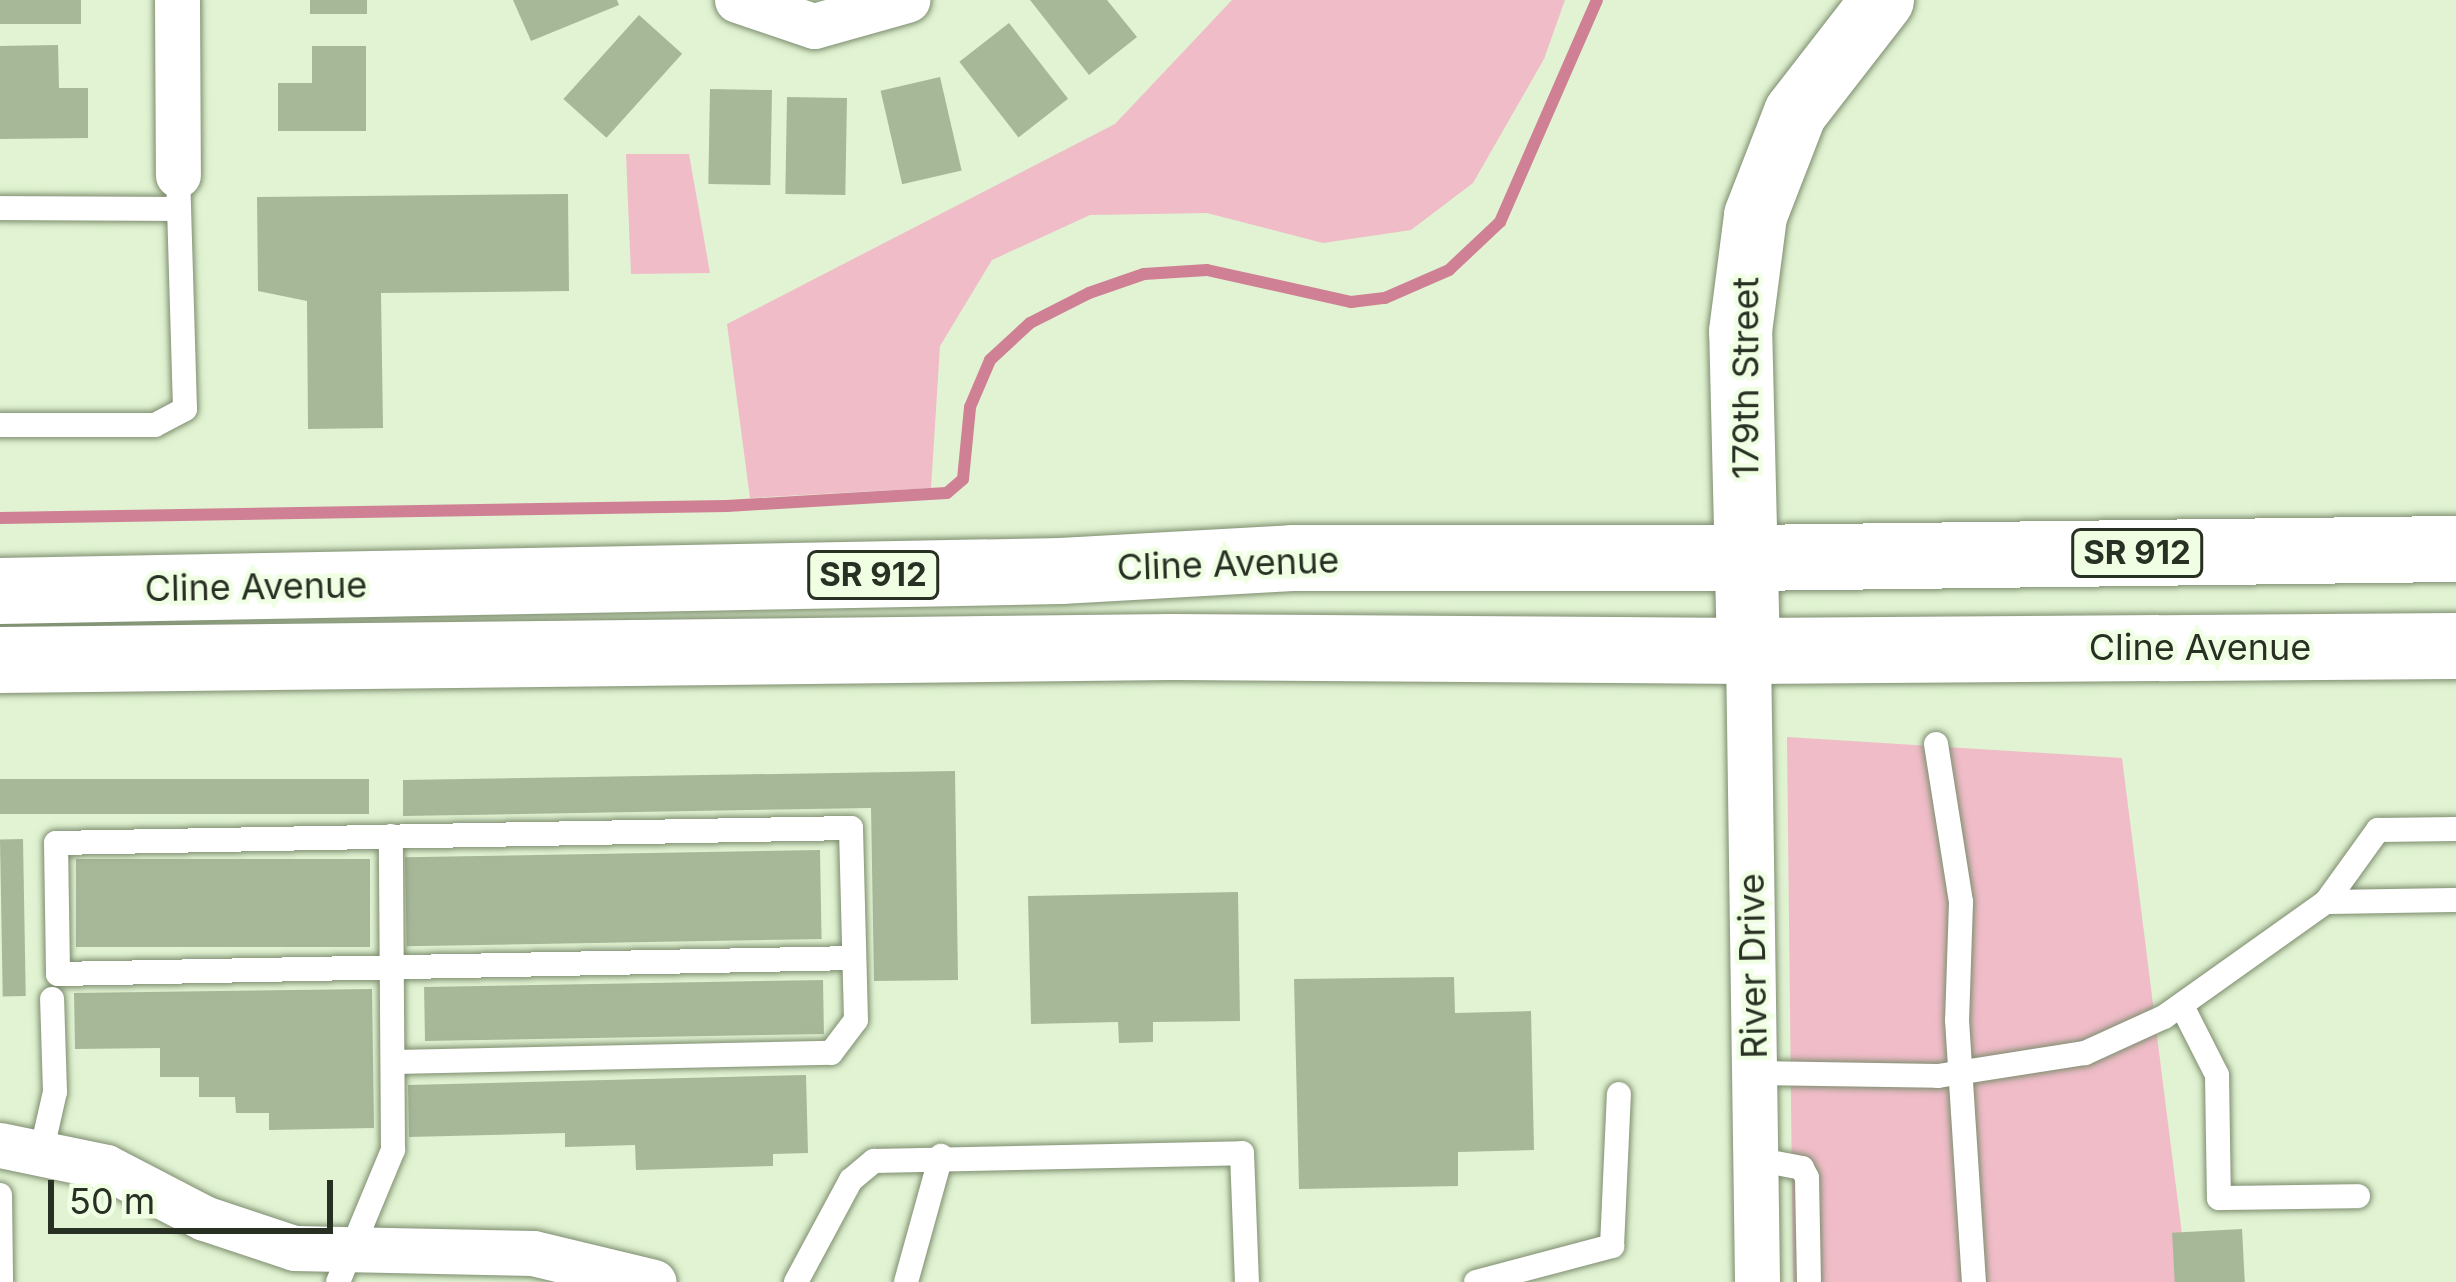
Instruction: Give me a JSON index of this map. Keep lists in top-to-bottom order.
{
  "streets": {
    "main road": ["SR 912", "Cline Avenue"],
    "street": ["179th Street", "River Drive"]
  },
  "crossings": [
    ["179th Street", "Cline Avenue"],
    ["179th Street", "River Drive"],
    ["Cline Avenue", "River Drive"]
  ],
  "scale_bar": "50 m"
}
